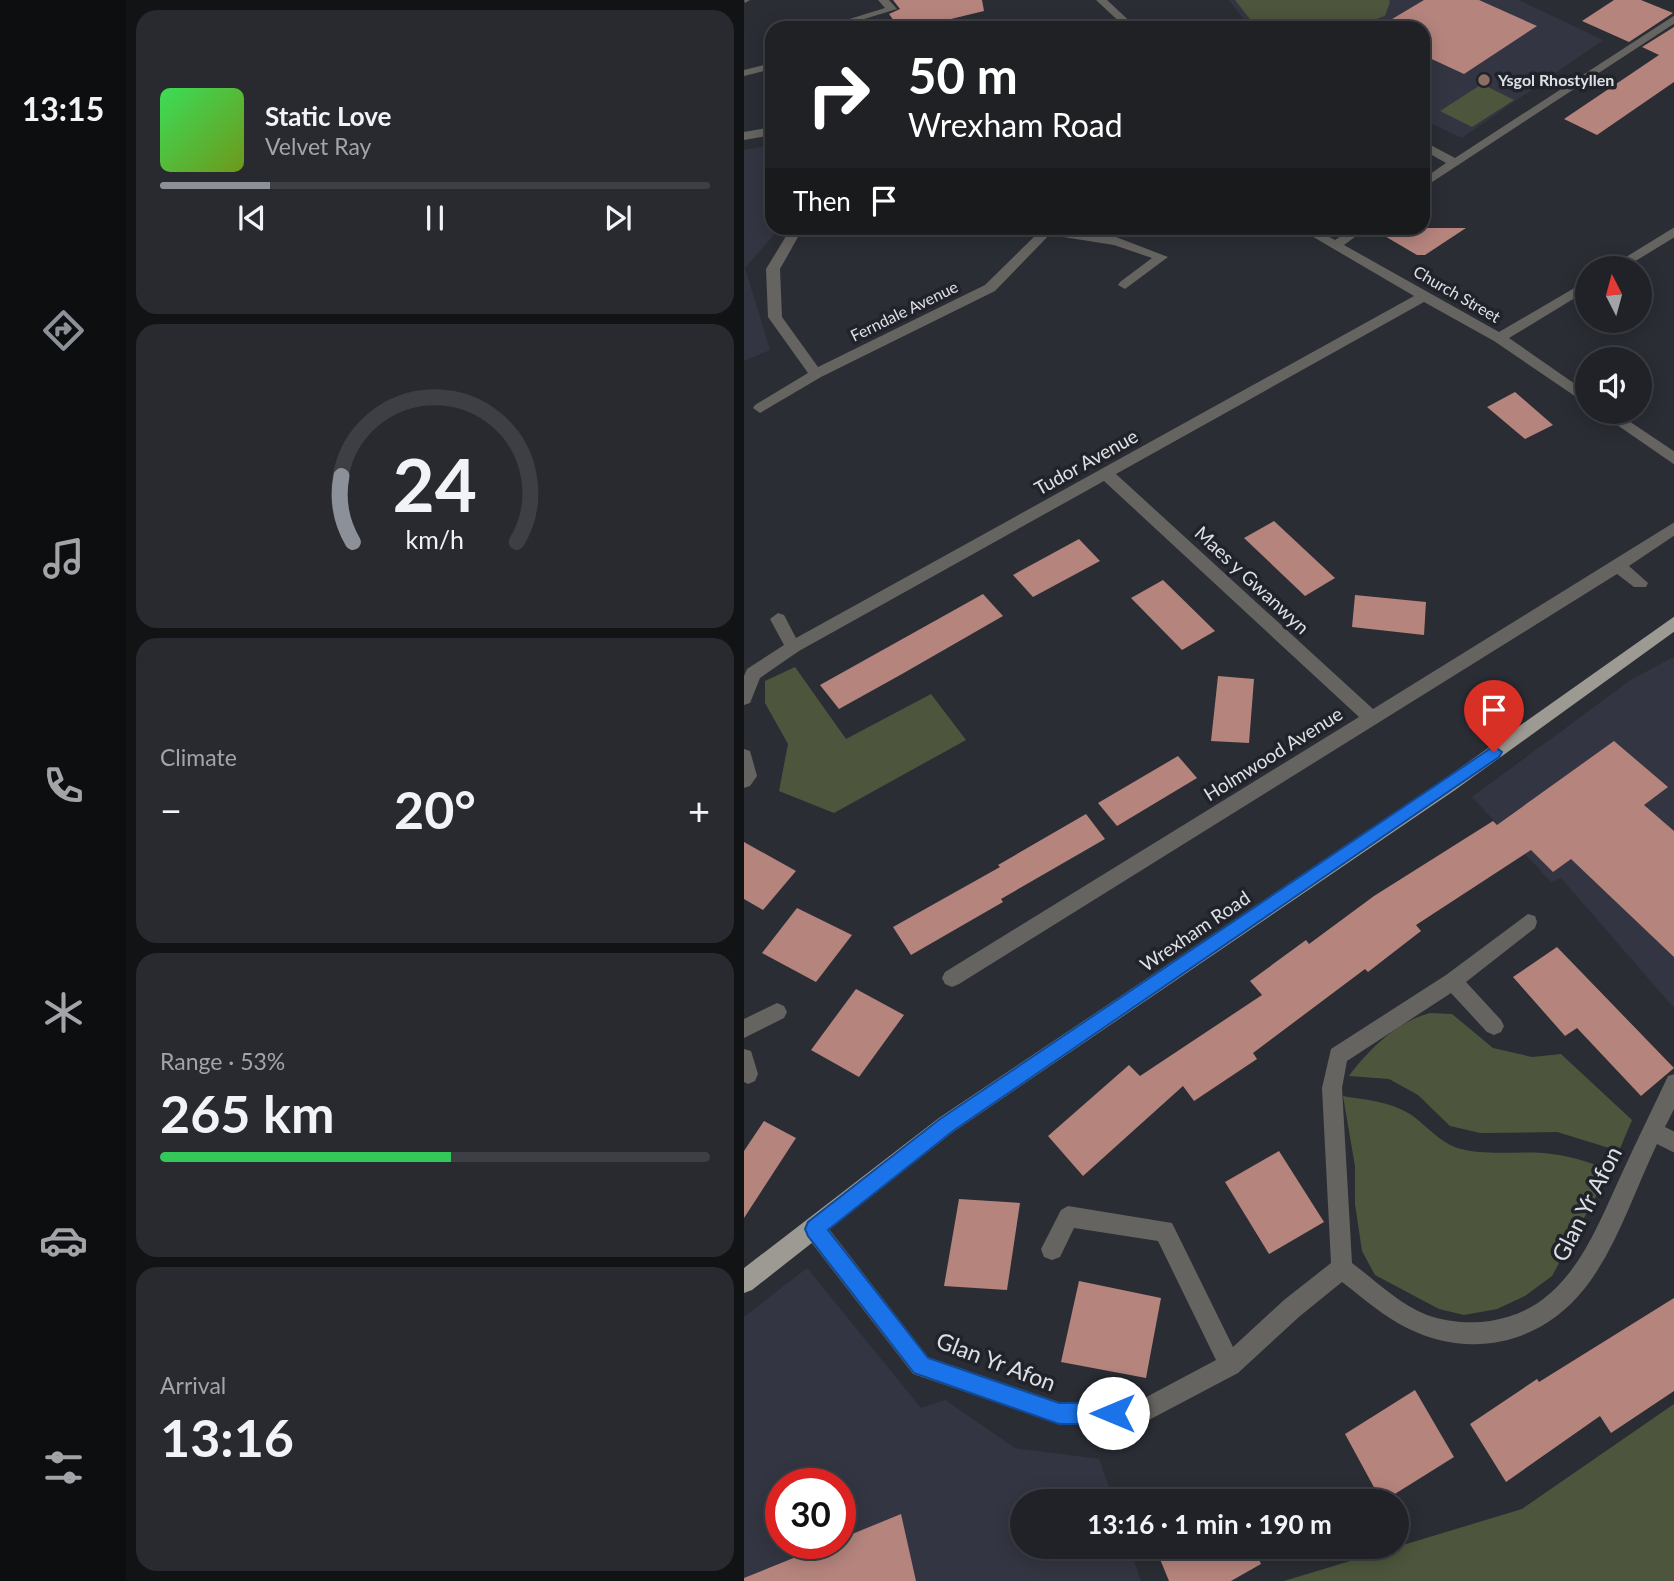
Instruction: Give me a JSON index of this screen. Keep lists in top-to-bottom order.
{
  "streets": {
    "main road": ["Wrexham Road"],
    "street": [
      "Church Street",
      "Ferndale Avenue",
      "Tudor Avenue",
      "Maes y Gwanwyn",
      "Holmwood Avenue",
      "Glan Yr Afon"
    ]
  },
  "crossings": [
    ["Church Street", "Tudor Avenue"],
    ["Tudor Avenue", "Maes y Gwanwyn"],
    ["Maes y Gwanwyn", "Holmwood Avenue"],
    ["Wrexham Road", "Glan Yr Afon"]
  ],
  "places": ["Ysgol Rhostyllen"],
  "north": "top",
  "page": {
    "tabs": "13:15",
    "turn": ["50 m", "Wrexham Road"],
    "song": ["Static Love", "Velvet Ray"],
    "then": "Then",
    "tile": [
      "Climate",
      ["Range · 53%", "265 km"],
      ["Arrival", "13:16"]
    ],
    "heat": ["−", "20°", "+"],
    "limit": "30",
    "trip": "13:16 · 1 min · 190 m",
    "gauge": ["24", "km/h"]
  }
}
